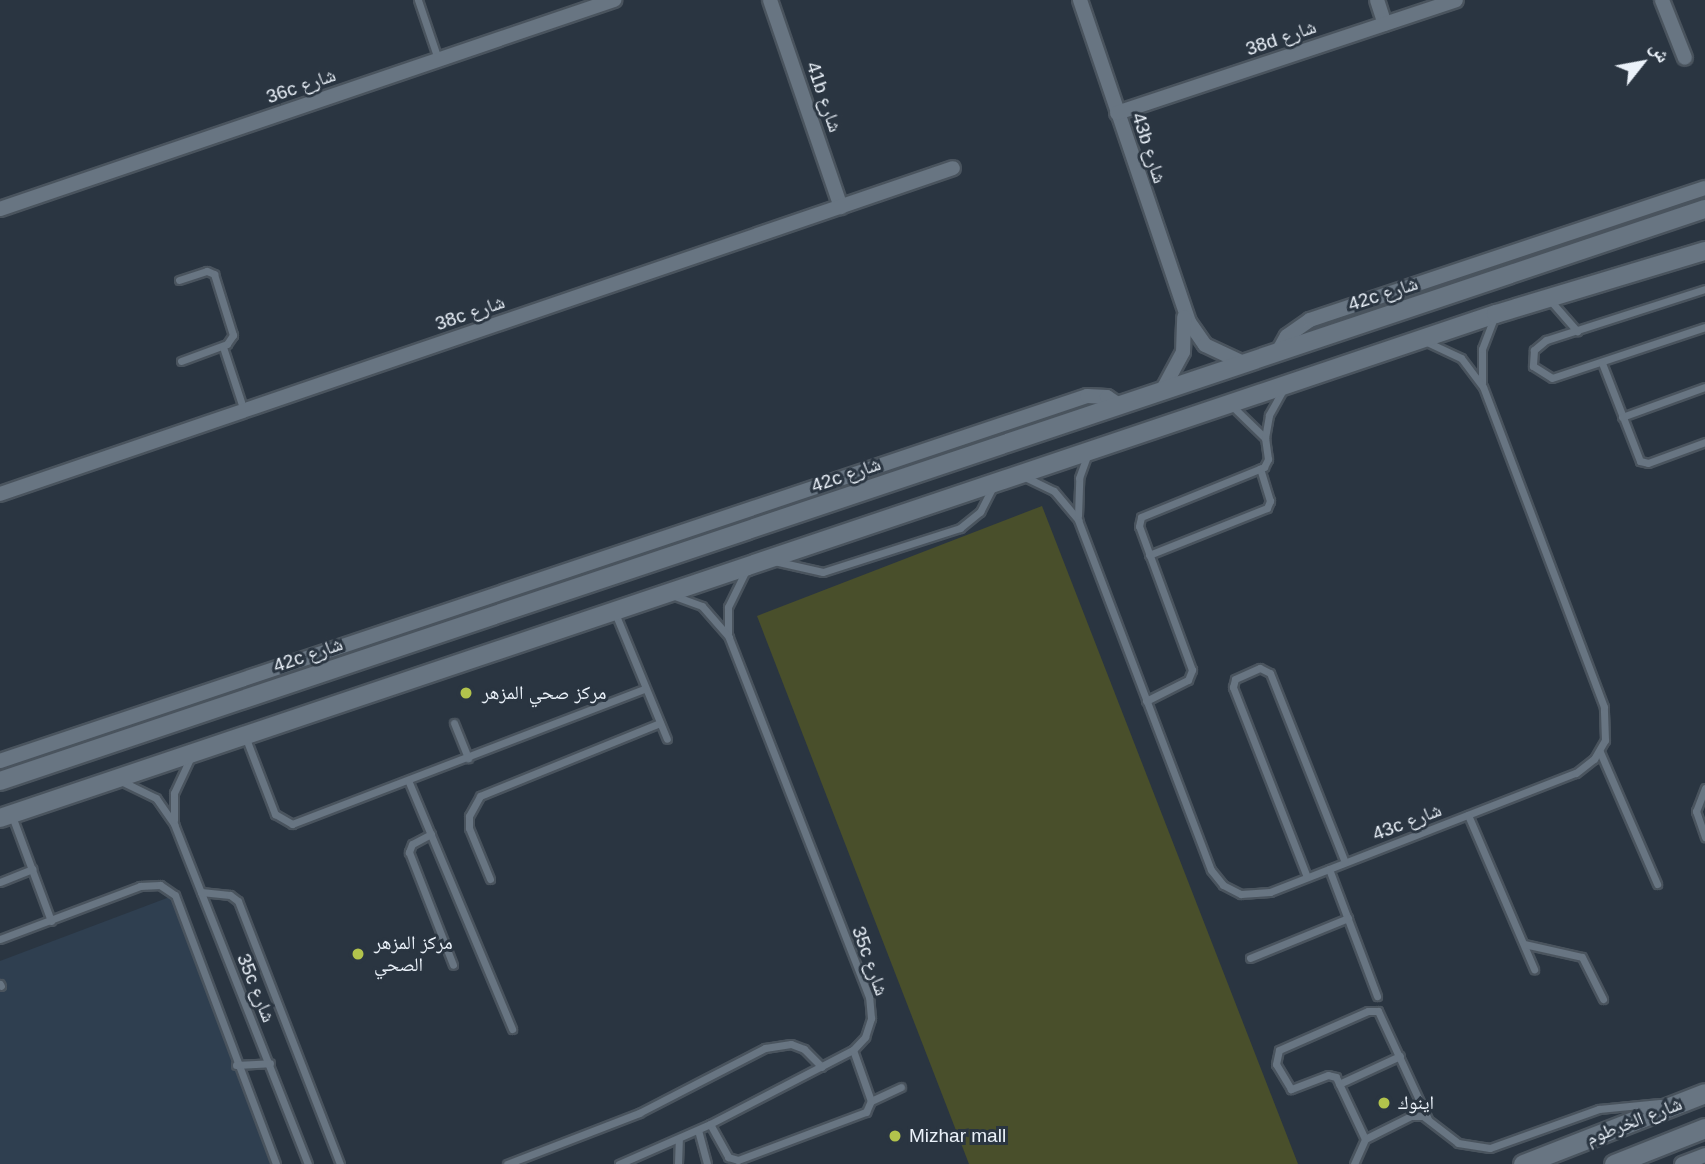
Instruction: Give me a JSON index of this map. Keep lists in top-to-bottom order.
{
  "streets": {
    "main road": ["شارع الخرطوم"],
    "street": [
      "38d شارع",
      "36c شارع",
      "41b شارع",
      "43b شارع",
      "42c شارع",
      "38c شارع"
    ],
    "lane": ["43c شارع", "35c شارع"]
  },
  "crossings": [
    ["38d شارع", "43b شارع"],
    ["41b شارع", "38c شارع"],
    ["43b شارع", "42c شارع"]
  ],
  "places": [
    "مركز صحي المزهر",
    "مركز المزهر الصحي",
    "اينوك",
    "Mizhar mall"
  ],
  "north": "top right"
}
